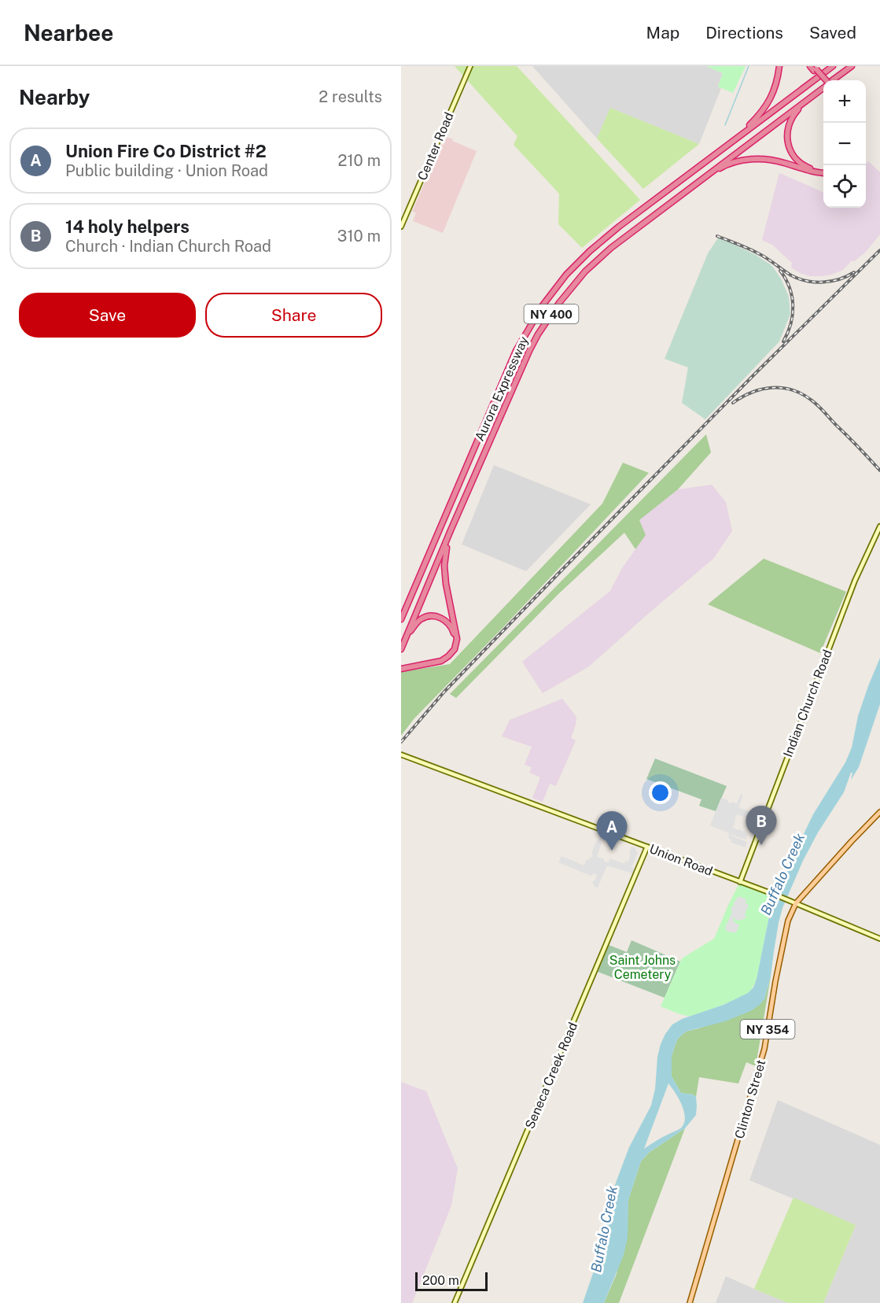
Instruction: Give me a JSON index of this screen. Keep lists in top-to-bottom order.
{
  "streets": {
    "highway": ["NY 400", "Aurora Expressway"],
    "main road": ["NY 354", "Clinton Street"],
    "street": [
      "Center Road",
      "Indian Church Road",
      "Union Road",
      "Seneca Creek Road"
    ]
  },
  "crossings": [
    ["Indian Church Road", "Union Road"],
    ["Union Road", "Seneca Creek Road"],
    ["Union Road", "Clinton Street"]
  ],
  "water": ["Buffalo Creek"],
  "parks": ["Saint Johns Cemetery"],
  "scale_bar": "200 m",
  "page": {
    "header": "Nearbee",
    "nav": ["Map", "Directions", "Saved"],
    "heading": ["Nearby", "2 results"],
    "map_buttons": ["+", "−"],
    "list": [
      {
        "mark": "A",
        "name": "Union Fire Co District #2",
        "note": "Public building · Union Road",
        "value": "210 m"
      },
      {
        "mark": "B",
        "name": "14 holy helpers",
        "note": "Church · Indian Church Road",
        "value": "310 m"
      }
    ],
    "buttons": ["Save", "Share"],
    "pins": ["B", "A"],
    "scale": "200 m"
  }
}
